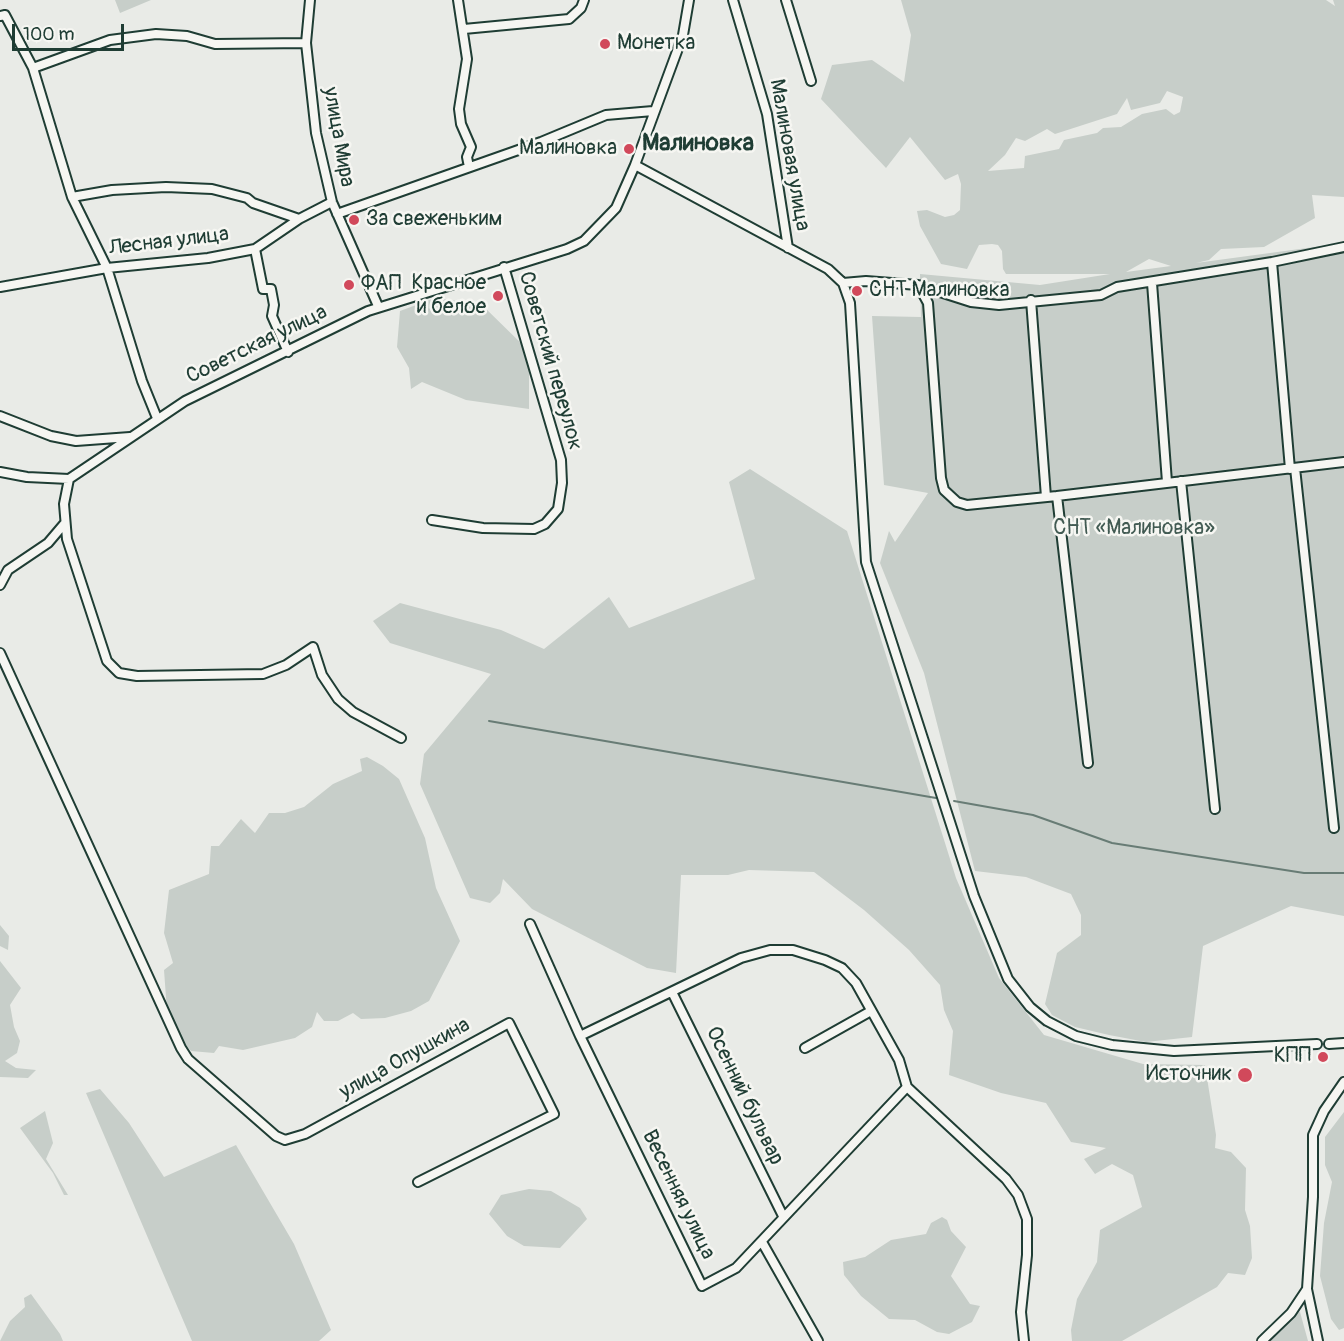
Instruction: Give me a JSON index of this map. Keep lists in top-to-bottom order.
{
  "streets": {
    "street": [
      "улица Мира",
      "Малиновая улица",
      "Лесная улица",
      "Советская улица",
      "Советский переулок",
      "улица Опушкина",
      "Осенний бульвар",
      "Весенняя улица"
    ]
  },
  "crossings": [
    ["улица Мира", "Лесная улица"],
    ["улица Мира", "Советская улица"],
    ["Советская улица", "Советский переулок"],
    ["Осенний бульвар", "Весенняя улица"]
  ],
  "districts": ["Малиновка"],
  "parks": ["СНТ «Малиновка»"],
  "places": [
    "Монетка",
    "Малиновка",
    "За свеженьким",
    "ФАП",
    "СНТ Малиновка",
    "Красное и белое",
    "КПП",
    "Источник"
  ],
  "scale_bar": "100 m"
}
